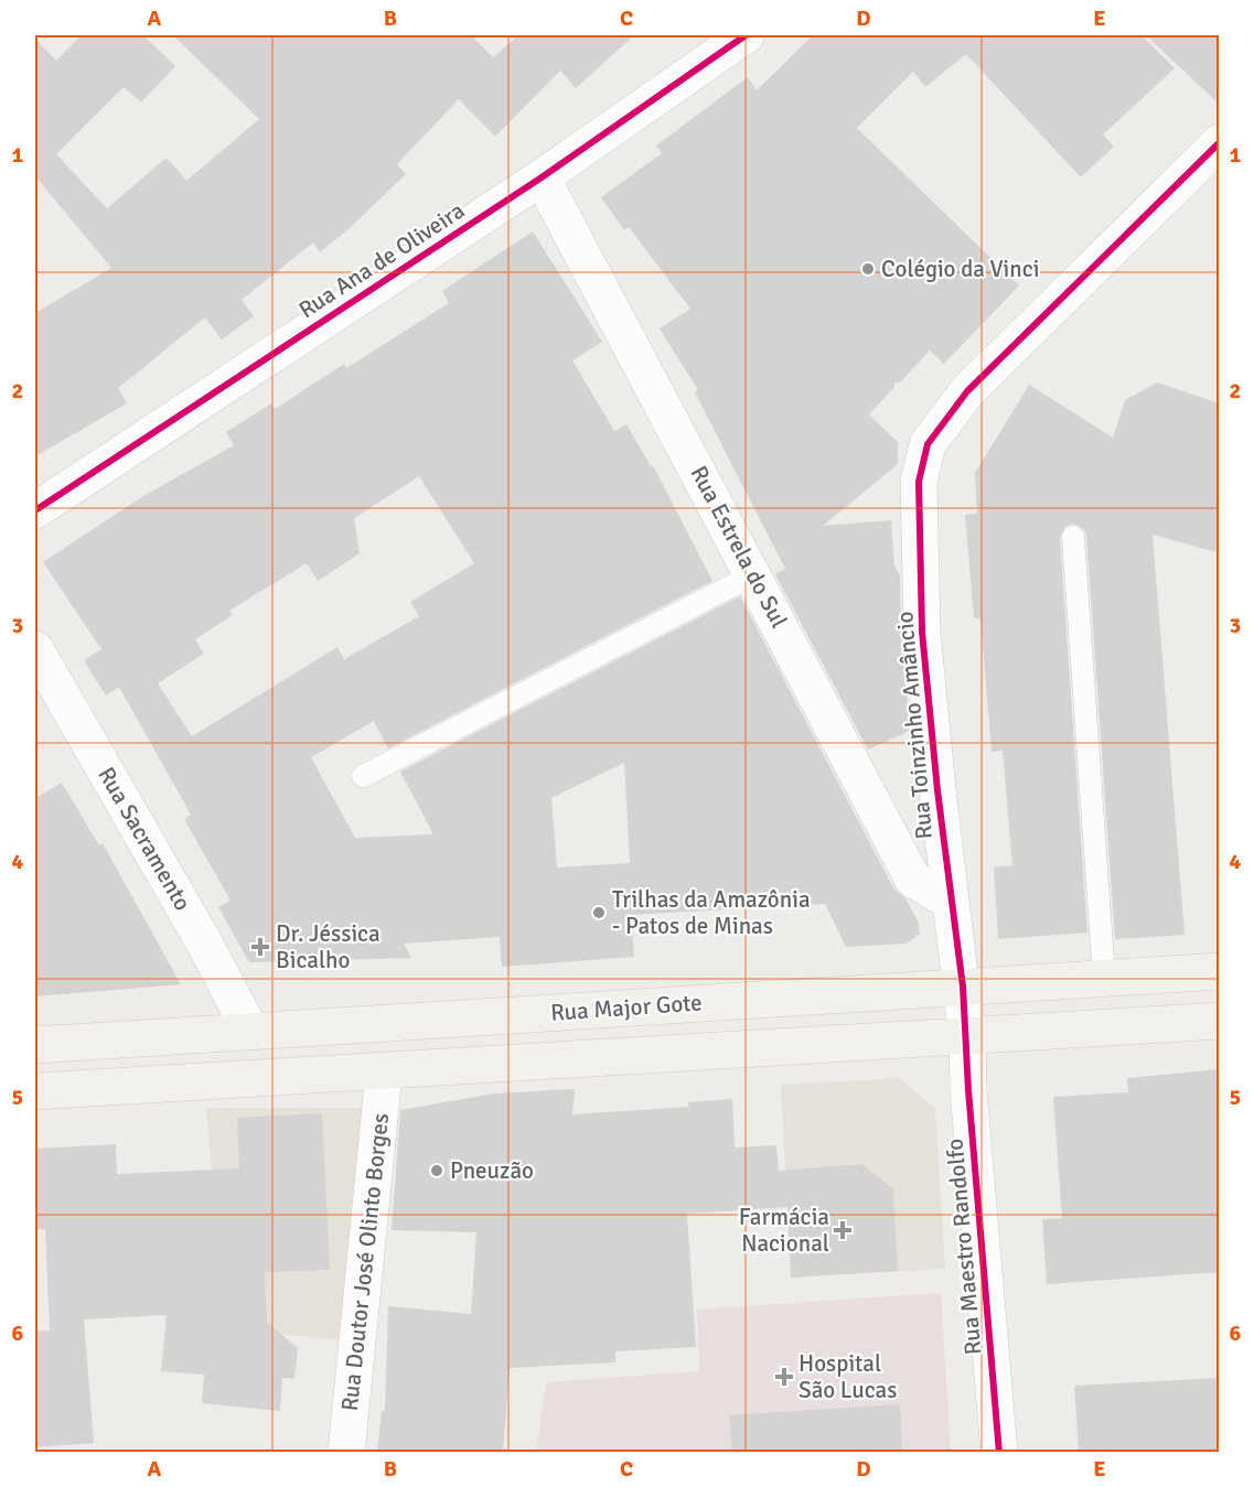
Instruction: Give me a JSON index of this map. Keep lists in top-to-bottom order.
{
  "streets": {
    "main road": ["Rua Major Gote"],
    "street": [
      "Rua Ana de Oliveira",
      "Rua Estrela do Sul",
      "Rua Toinzinho Amâncio",
      "Rua Sacramento",
      "Rua Maestro Randolfo",
      "Rua Doutor José Olinto Borges"
    ]
  },
  "crossings": [
    ["Rua Ana de Oliveira", "Rua Estrela do Sul"],
    ["Rua Estrela do Sul", "Rua Toinzinho Amâncio"],
    ["Rua Toinzinho Amâncio", "Rua Major Gote"],
    ["Rua Toinzinho Amâncio", "Rua Maestro Randolfo"],
    ["Rua Sacramento", "Rua Major Gote"],
    ["Rua Major Gote", "Rua Maestro Randolfo"]
  ],
  "places": {
    "other": ["Colégio da Vinci", "Trilhas da Amazônia - Patos de Minas", "Pneuzão"],
    "health": ["Dr. Jéssica Bicalho", "Farmácia Nacional", "Hospital São Lucas"]
  },
  "grid": {
    "columns": [
      "A",
      "B",
      "C",
      "D",
      "E"
    ],
    "rows": [
      "1",
      "2",
      "3",
      "4",
      "5",
      "6"
    ]
  }
}
